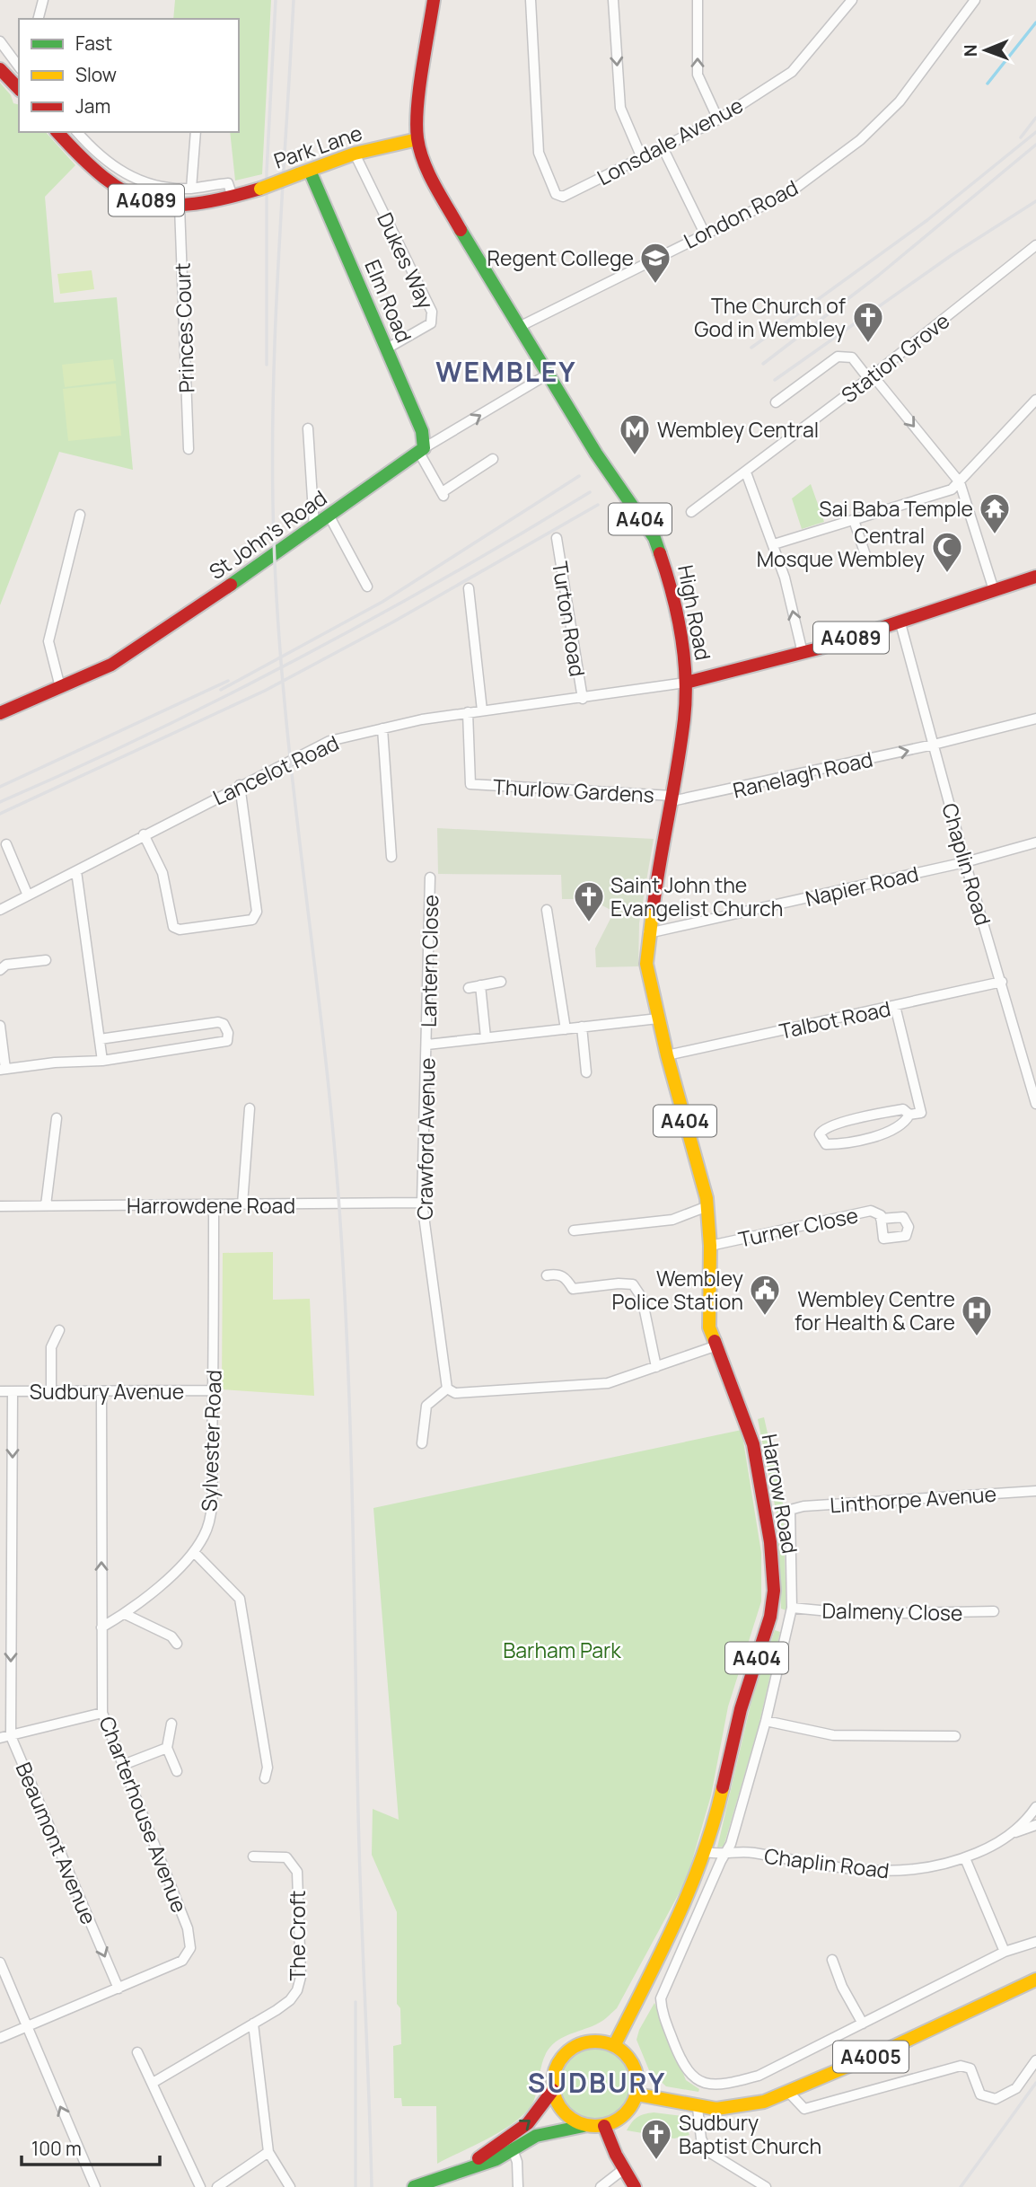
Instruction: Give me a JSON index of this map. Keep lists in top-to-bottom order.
{
  "streets": {
    "main road": [
      "Park Lane",
      "A4089",
      "Elm Road",
      "A404",
      "St John's Road",
      "High Road",
      "Harrow Road",
      "A4005"
    ],
    "street": [
      "Lonsdale Avenue",
      "London Road",
      "Dukes Way",
      "Princes Court",
      "Station Grove",
      "Turton Road",
      "Lancelot Road",
      "Ranelagh Road",
      "Thurlow Gardens",
      "Chaplin Road",
      "Napier Road",
      "Lantern Close",
      "Talbot Road",
      "Crawford Avenue",
      "Harrowdene Road",
      "Turner Close",
      "Sudbury Avenue",
      "Sylvester Road",
      "Linthorpe Avenue",
      "Dalmeny Close",
      "Charterhouse Avenue",
      "Beaumont Avenue",
      "The Croft"
    ]
  },
  "crossings": [
    ["Park Lane", "Dukes Way"],
    ["Park Lane", "Elm Road"],
    ["Park Lane", "Princes Court"],
    ["Park Lane", "A404"],
    ["Park Lane", "High Road"],
    ["A4089", "High Road"],
    ["A4089", "Lancelot Road"],
    ["A4089", "Chaplin Road"],
    ["London Road", "High Road"],
    ["Dukes Way", "Elm Road"],
    ["Elm Road", "St John's Road"],
    ["A404", "High Road"],
    ["St John's Road", "High Road"],
    ["High Road", "Lancelot Road"],
    ["High Road", "Ranelagh Road"],
    ["High Road", "Thurlow Gardens"],
    ["High Road", "Napier Road"],
    ["High Road", "Harrow Road"],
    ["Turton Road", "Lancelot Road"],
    ["Lancelot Road", "Thurlow Gardens"],
    ["Ranelagh Road", "Thurlow Gardens"],
    ["Ranelagh Road", "Chaplin Road"],
    ["Chaplin Road", "Napier Road"],
    ["Chaplin Road", "Talbot Road"],
    ["Chaplin Road", "Harrow Road"],
    ["Napier Road", "Harrow Road"],
    ["Lantern Close", "Crawford Avenue"],
    ["Talbot Road", "Harrow Road"],
    ["Crawford Avenue", "Harrowdene Road"],
    ["Crawford Avenue", "Harrow Road"],
    ["Harrowdene Road", "Sylvester Road"],
    ["Turner Close", "Harrow Road"],
    ["Sudbury Avenue", "Sylvester Road"],
    ["Sudbury Avenue", "Charterhouse Avenue"],
    ["Sudbury Avenue", "Beaumont Avenue"],
    ["Sylvester Road", "Charterhouse Avenue"],
    ["Harrow Road", "Linthorpe Avenue"],
    ["Harrow Road", "Dalmeny Close"],
    ["Harrow Road", "A4005"],
    ["Charterhouse Avenue", "Beaumont Avenue"]
  ],
  "one_way": ["Ranelagh Road", "Beaumont Avenue"],
  "districts": ["WEMBLEY", "SUDBURY"],
  "parks": ["Barham Park"],
  "places": {
    "school or university": ["Regent College"],
    "church": ["The Church of God in Wembley", "Saint John the Evangelist Church", "Sudbury Baptist Church"],
    "metro station": ["Wembley Central"],
    "temple": ["Sai Baba Temple"],
    "mosque": ["Central Mosque Wembley"],
    "public building": ["Wembley Police Station"],
    "hospital": ["Wembley Centre for Health & Care"]
  },
  "legend": ["Fast", "Slow", "Jam"],
  "scale_bar": "100 m",
  "north": "left"
}
